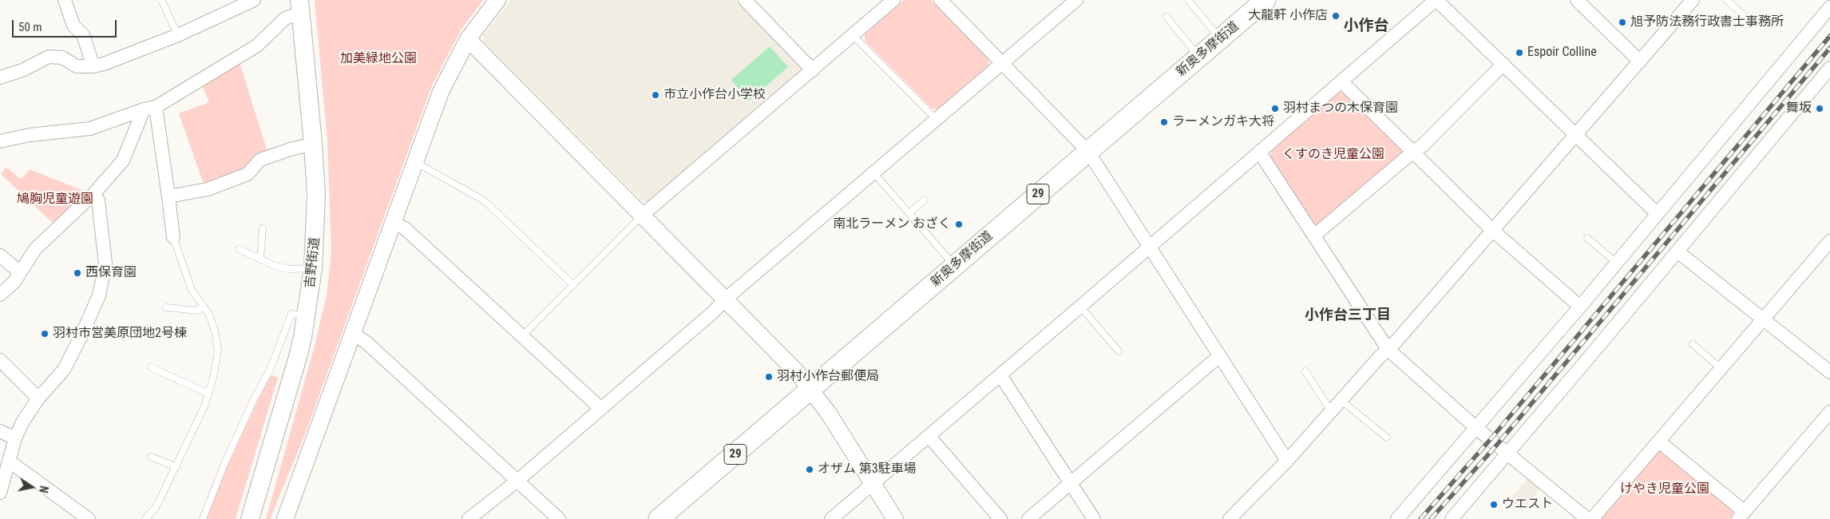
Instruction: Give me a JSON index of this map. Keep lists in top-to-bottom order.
{
  "streets": {
    "main road": ["新奥多摩街道", "29", "吉野街道"]
  },
  "districts": ["小作台", "小作台三丁目"],
  "parks": [
    "加美緑地公園",
    "くすのき児童公園",
    "鳩胸児童遊園",
    "けやき児童公園"
  ],
  "places": [
    "大龍軒 小作店",
    "旭予防法務行政書士事務所",
    "Espoir Colline",
    "市立小作台小学校",
    "羽村まつの木保育園",
    "舞坂",
    "ラーメンガキ大将",
    "南北ラーメン おざく",
    "西保育園",
    "羽村市営美原団地2号棟",
    "羽村小作台郵便局",
    "オザム 第3駐車場",
    "ウエスト"
  ],
  "scale_bar": "50 m",
  "north": "right"
}
